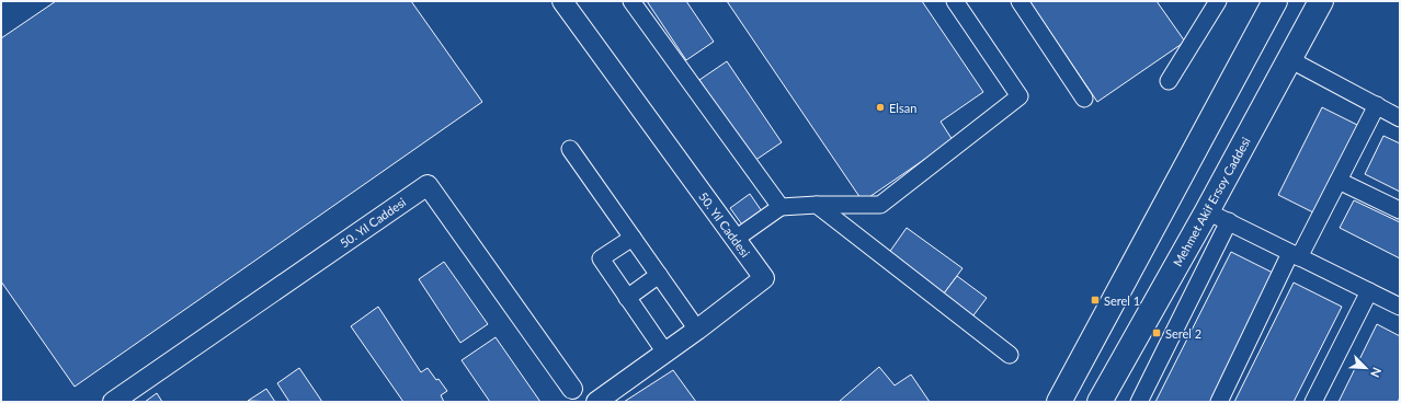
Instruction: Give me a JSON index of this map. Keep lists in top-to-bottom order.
{
  "streets": {
    "main road": ["Mehmet Akif Ersoy Caddesi"],
    "street": ["50. Yıl Caddesi"]
  },
  "places": {
    "other": ["Elsan"],
    "transit": ["Serel 1", "Serel 2"]
  },
  "north": "bottom right"
}
